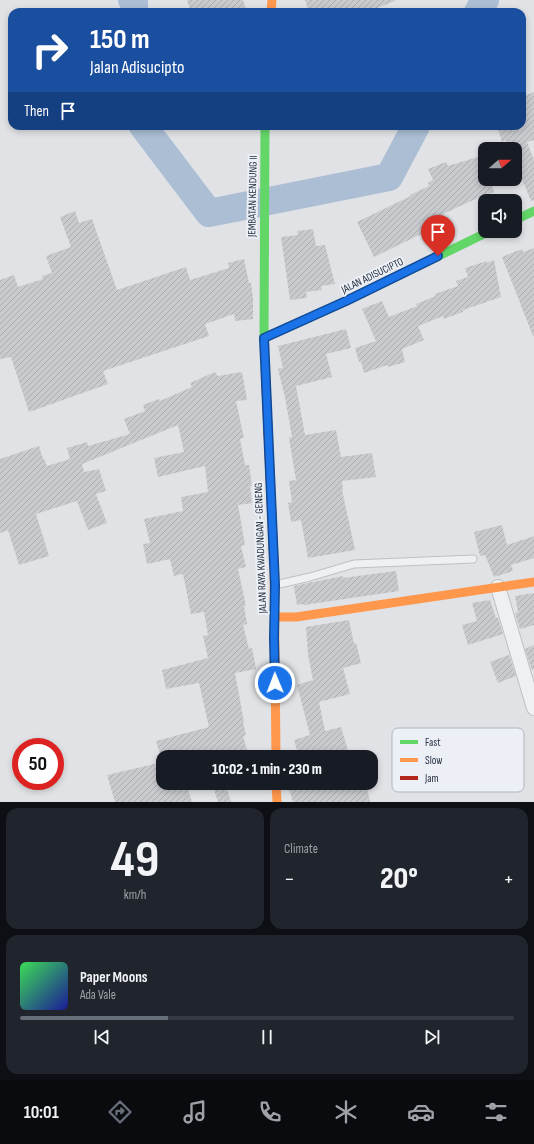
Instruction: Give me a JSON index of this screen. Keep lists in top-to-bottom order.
{
  "streets": {
    "main road": ["JEMBATAN KENDUNG II", "JALAN ADISUCIPTO", "JALAN RAYA KWADUNGAN - GENENG"]
  },
  "crossings": [
    ["JEMBATAN KENDUNG II", "JALAN ADISUCIPTO"],
    ["JEMBATAN KENDUNG II", "JALAN RAYA KWADUNGAN - GENENG"],
    ["JALAN ADISUCIPTO", "JALAN RAYA KWADUNGAN - GENENG"]
  ],
  "legend": ["Fast", "Slow", "Jam"],
  "north": "right",
  "page": {
    "turn": ["150 m", "Jalan Adisucipto"],
    "then": "Then",
    "limit": "50",
    "trip": "10:02 · 1 min · 230 m",
    "tile": [
      ["49", "km/h"],
      "Climate"
    ],
    "heat": ["−", "20°", "+"],
    "song": ["Paper Moons", "Ada Vale"],
    "tabs": "10:01"
  }
}
